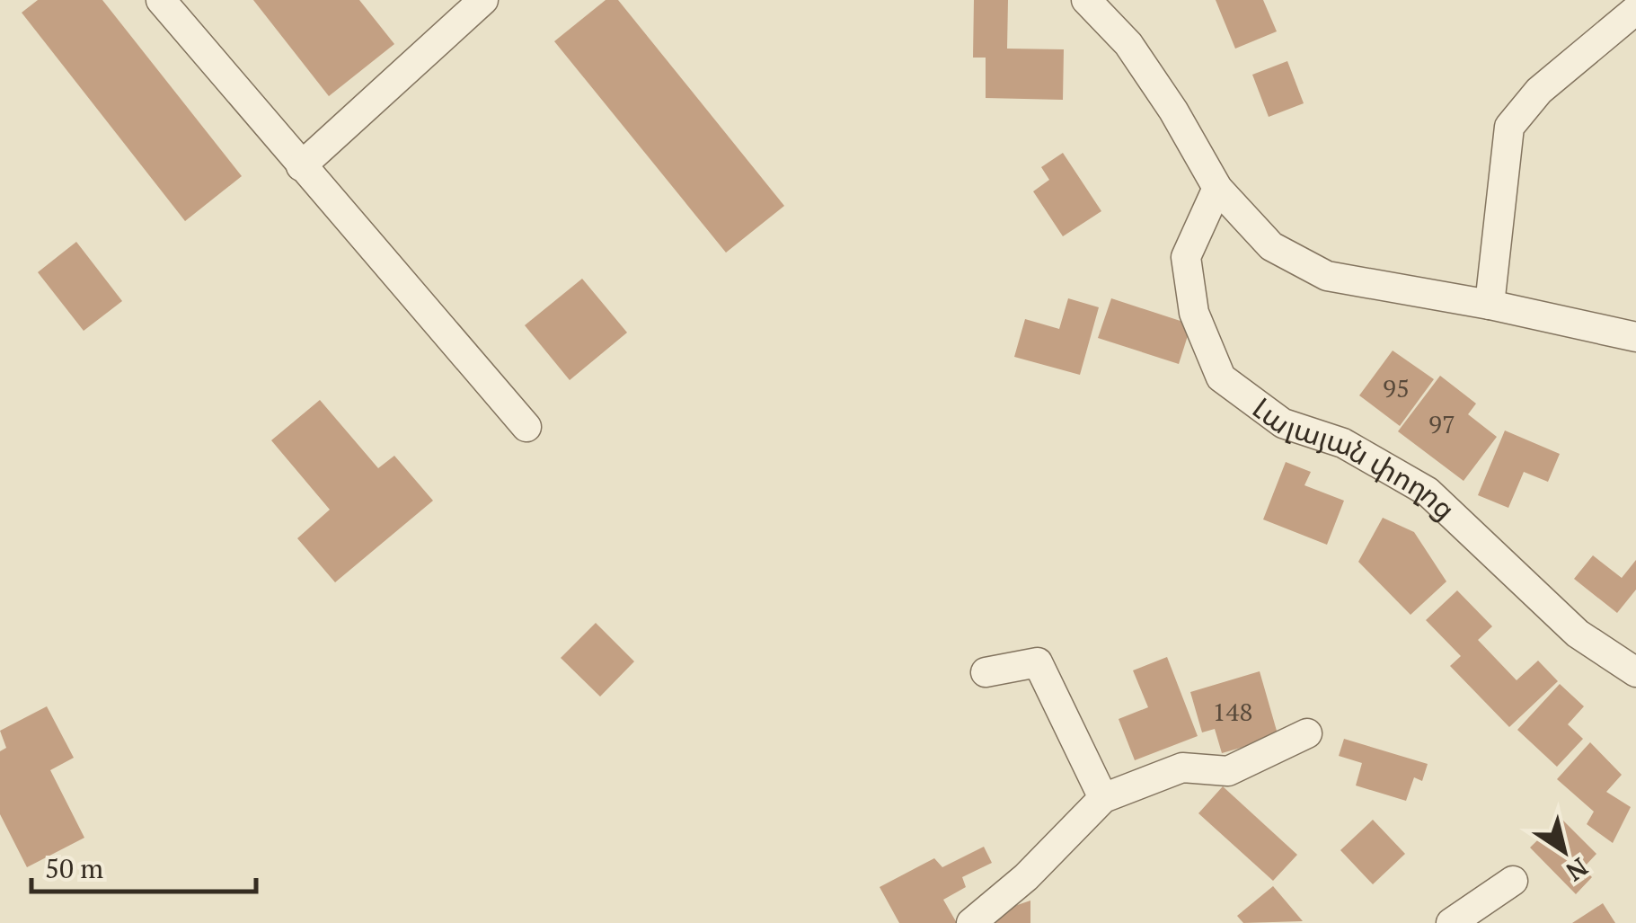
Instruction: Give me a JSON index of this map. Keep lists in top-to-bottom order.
{
  "streets": {
    "street": ["Լալայան փողոց"]
  },
  "house_numbers": ["95", "97", "148"],
  "scale_bar": "50 m",
  "north": "bottom right"
}
